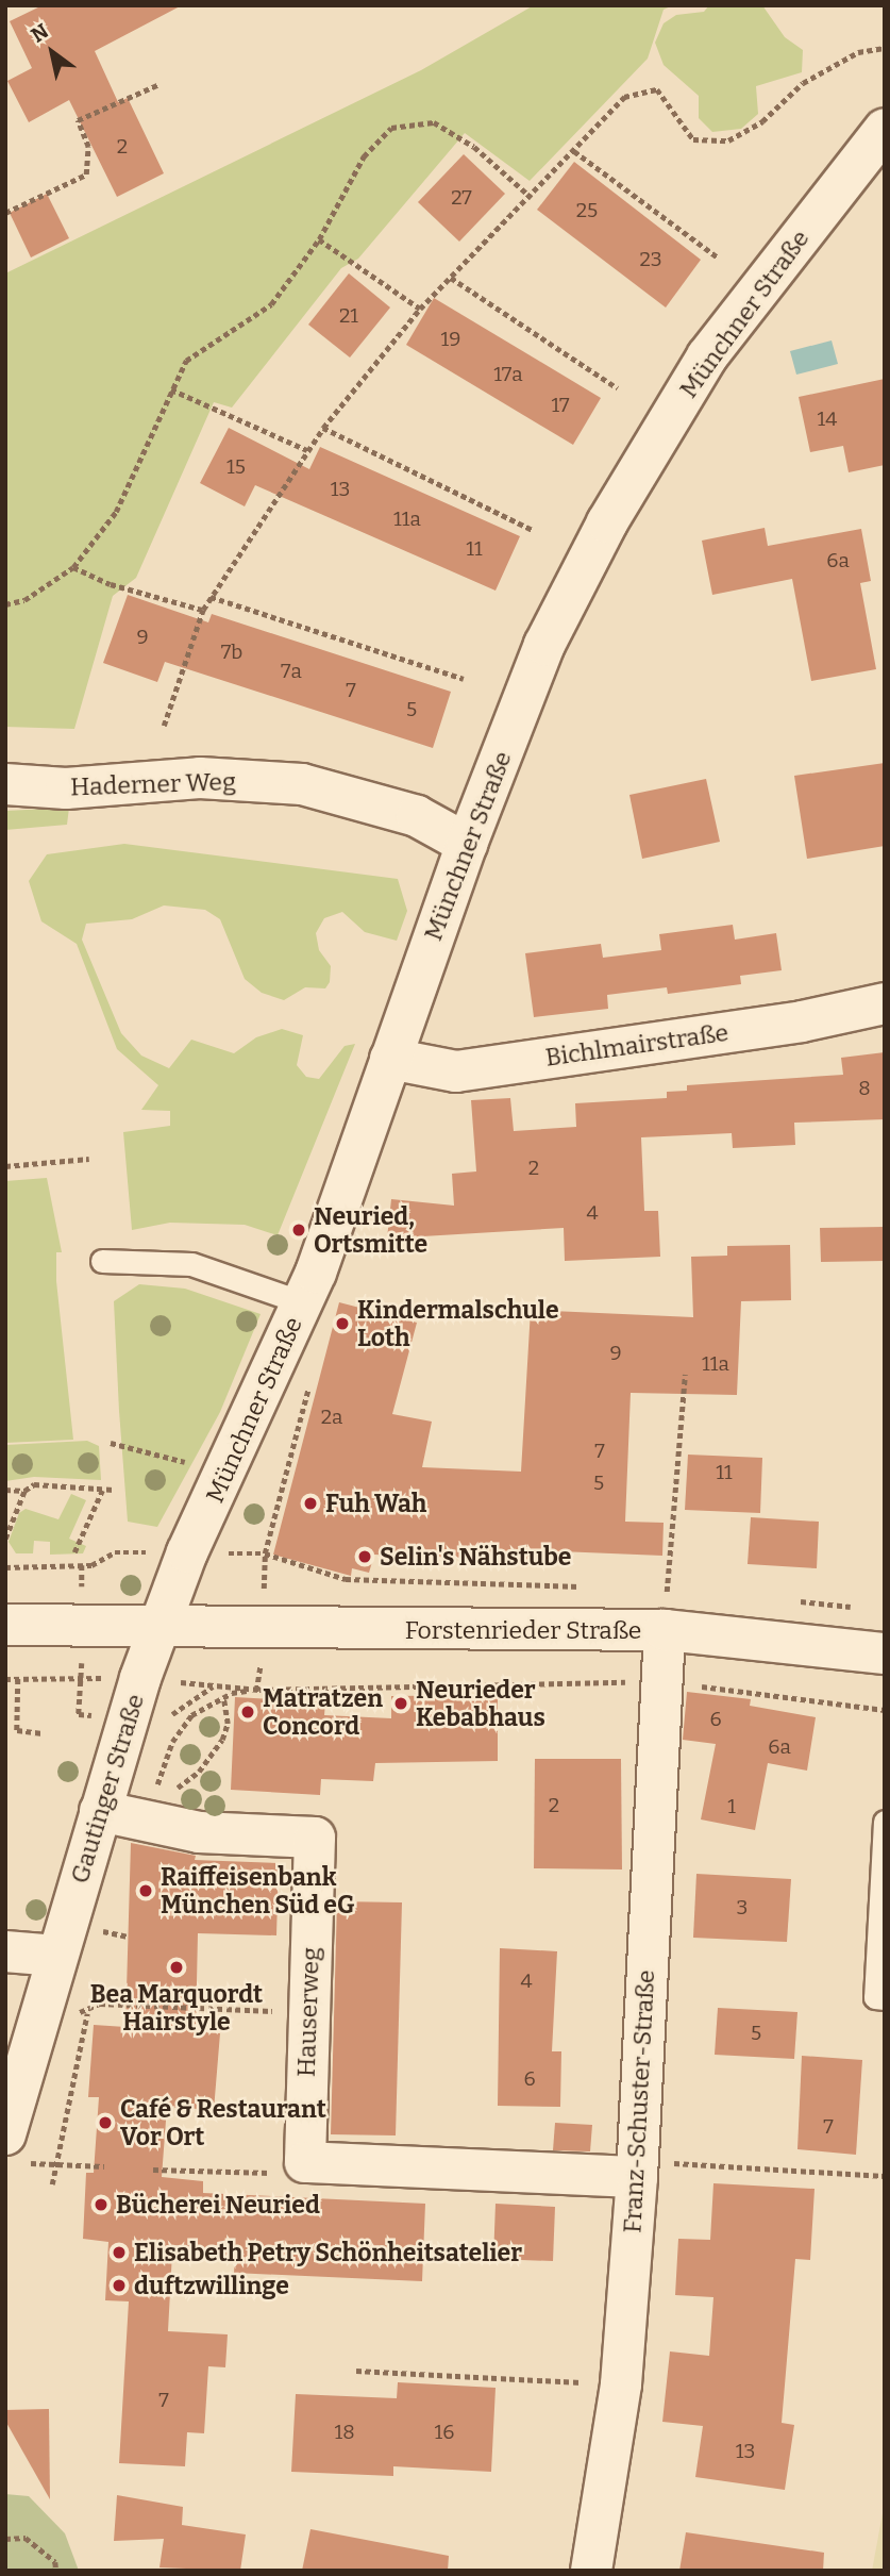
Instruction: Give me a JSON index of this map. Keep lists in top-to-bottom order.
{
  "streets": {
    "street": [
      "Münchner Straße",
      "Haderner Weg",
      "Bichlmairstraße",
      "Forstenrieder Straße",
      "Gautinger Straße",
      "Hauserweg",
      "Franz-Schuster-Straße"
    ]
  },
  "crossings": [
    ["Münchner Straße", "Haderner Weg"],
    ["Münchner Straße", "Bichlmairstraße"],
    ["Münchner Straße", "Forstenrieder Straße"],
    ["Münchner Straße", "Gautinger Straße"],
    ["Forstenrieder Straße", "Gautinger Straße"],
    ["Forstenrieder Straße", "Franz-Schuster-Straße"],
    ["Gautinger Straße", "Hauserweg"]
  ],
  "places": [
    "Neuried, Ortsmitte",
    "Kindermalschule Loth",
    "Fuh Wah",
    "Selin's Nähstube",
    "Neurieder Kebabhaus",
    "Matratzen Concord",
    "Raiffeisenbank München Süd eG",
    "Bea Marquordt Hairstyle",
    "Café & Restaurant Vor Ort",
    "Bücherei Neuried",
    "Elisabeth Petry Schönheitsatelier",
    "duftzwillinge"
  ],
  "house_numbers": [
    "2",
    "27",
    "25",
    "23",
    "21",
    "19",
    "17a",
    "17",
    "14",
    "15",
    "13",
    "11a",
    "11",
    "6a",
    "9",
    "7b",
    "7a",
    "7",
    "5",
    "8",
    "2",
    "4",
    "9",
    "11a",
    "2a",
    "7",
    "11",
    "5",
    "6",
    "6a",
    "2",
    "1",
    "3",
    "4",
    "5",
    "6",
    "7",
    "7",
    "18",
    "16",
    "13"
  ],
  "north": "top left"
}
